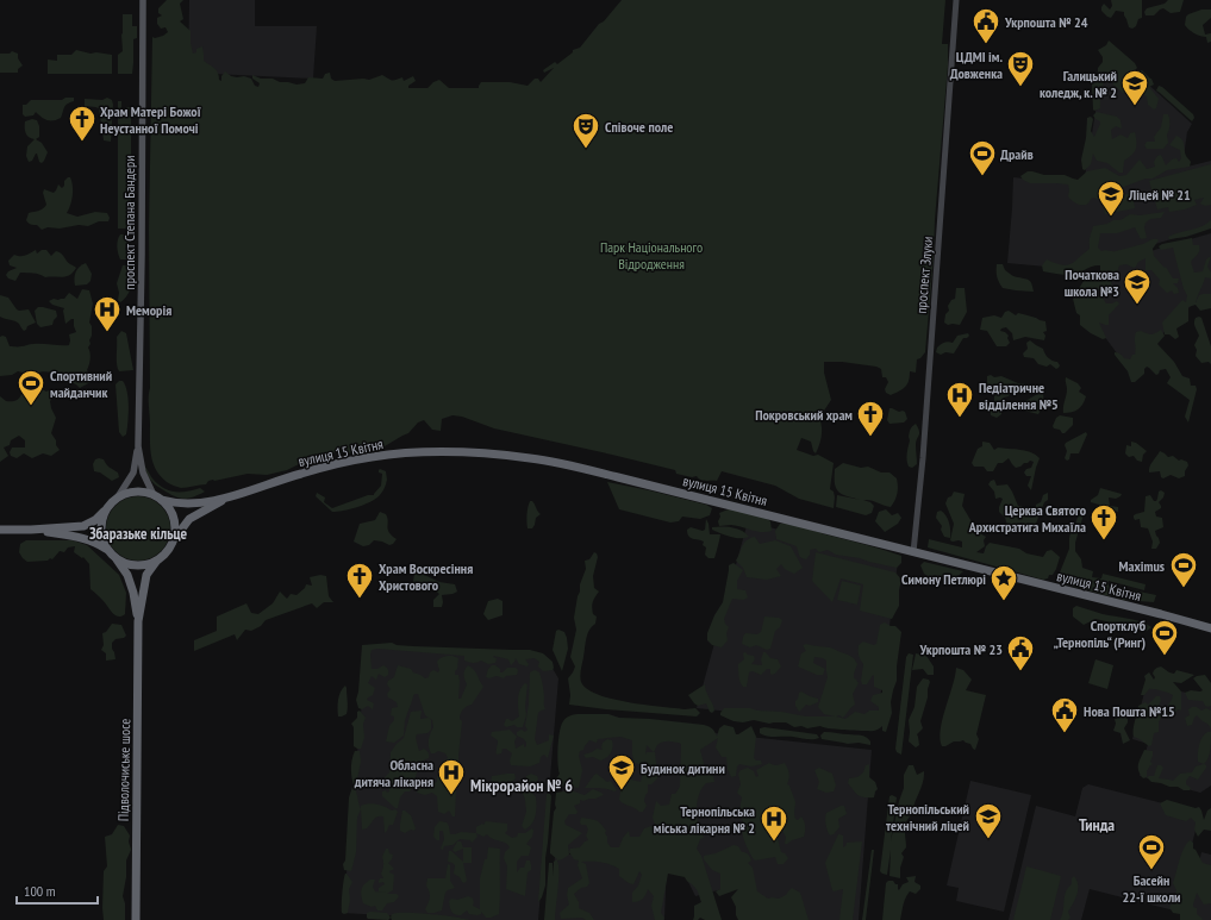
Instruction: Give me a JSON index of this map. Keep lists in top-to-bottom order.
{
  "streets": {
    "highway": ["вулиця 15 Квітня", "Підволочиське шосе"],
    "main road": ["проспект Степана Бандери", "проспект Злуки"]
  },
  "crossings": [
    ["проспект Степана Бандери", "вулиця 15 Квітня"],
    ["проспект Степана Бандери", "Підволочиське шосе"],
    ["проспект Злуки", "вулиця 15 Квітня"],
    ["вулиця 15 Квітня", "Підволочиське шосе"]
  ],
  "districts": ["Збаразьке кільце", "Мікрорайон № 6", "Тинда"],
  "parks": ["Парк Національного Відродження"],
  "places": {
    "public building": ["Укрпошта № 24", "Укрпошта № 23", "Нова Пошта №15"],
    "theatre": ["ЦДМІ ім. Довженка", "Співоче поле"],
    "school or university": [
      "Галицький коледж, к. № 2",
      "Ліцей № 21",
      "Початкова школа №3",
      "Будинок дитини",
      "Тернопільський технічний ліцей"
    ],
    "church": [
      "Храм Матері Божої Неустанної Помочі",
      "Покровський храм",
      "Церква Святого Архистратига Михаїла",
      "Храм Воскресіння Христового"
    ],
    "sports": [
      "Драйв",
      "Спортивний майданчик",
      "Maximus",
      "Спортклуб „Тернопіль“ (Ринг)",
      "Басейн 22-ї школи"
    ],
    "hospital": [
      "Меморія",
      "Педіатричне відділення №5",
      "Обласна дитяча лікарня",
      "Тернопільська міська лікарня № 2"
    ],
    "place": ["Симону Петлюрі"]
  },
  "scale_bar": "100 m"
}
